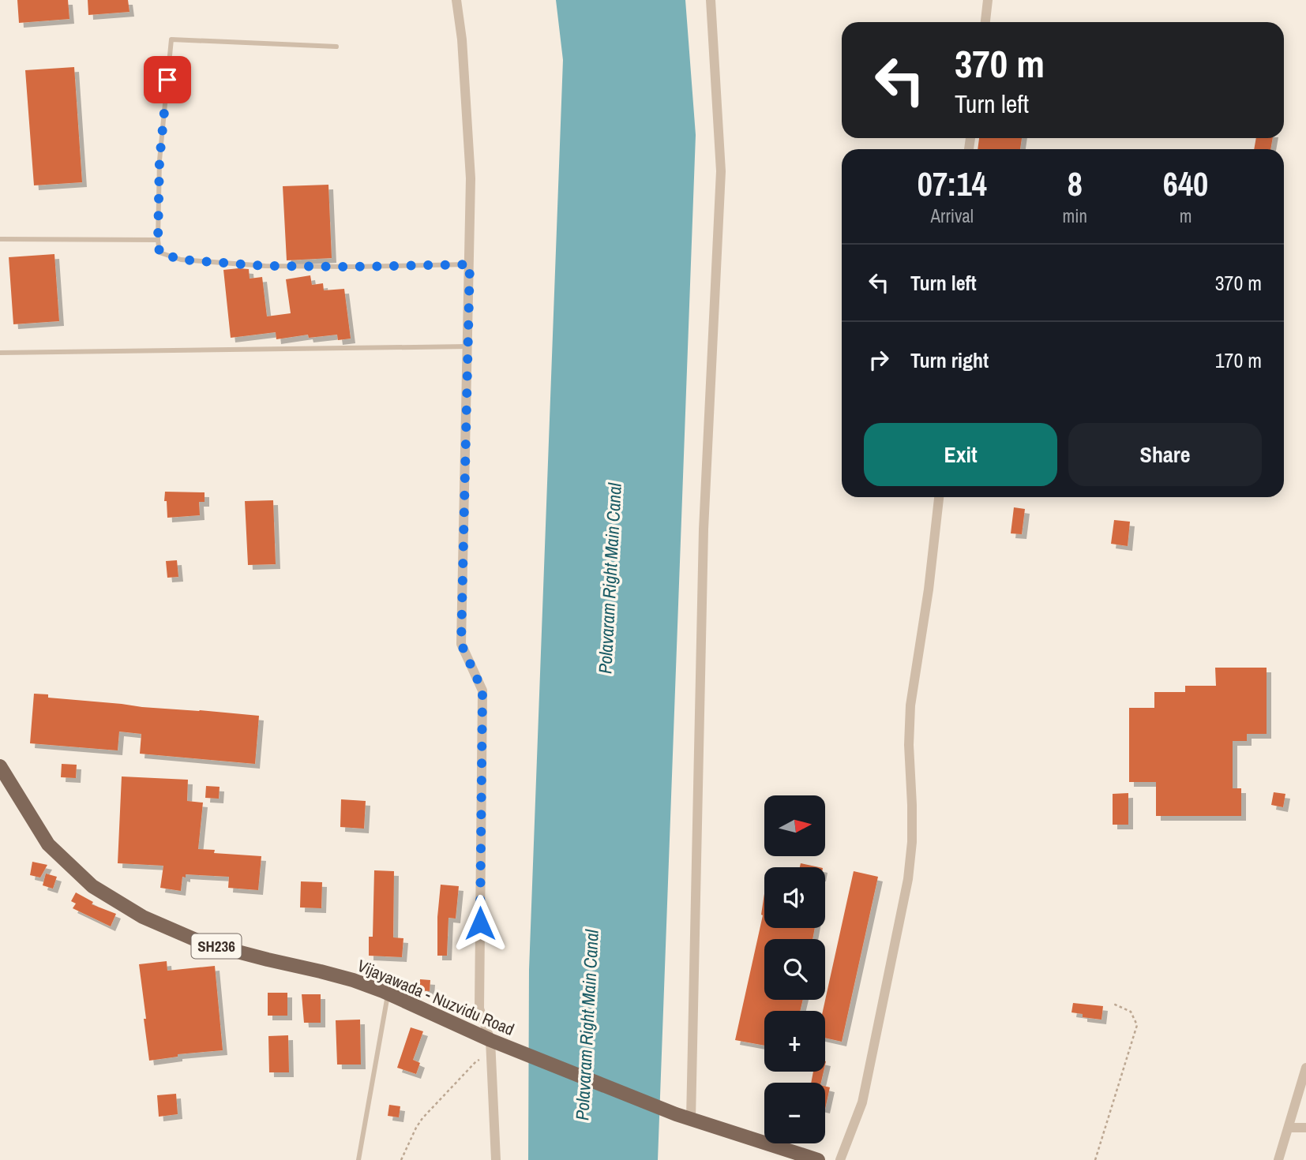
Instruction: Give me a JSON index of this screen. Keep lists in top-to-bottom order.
{
  "streets": {
    "main road": ["SH236", "Vijayawada - Nuzvidu Road"]
  },
  "water": ["Polavaram Right Main Canal"],
  "north": "right",
  "page": {
    "turn": ["370 m", "Turn left"],
    "eta": [
      "07:14",
      "Arrival",
      "8",
      "min",
      "640",
      "m"
    ],
    "list": [
      {
        "name": "Turn left",
        "value": "370 m"
      },
      {
        "name": "Turn right",
        "value": "170 m"
      }
    ],
    "buttons": ["Exit", "Share"],
    "map_buttons": ["+", "−"]
  }
}
